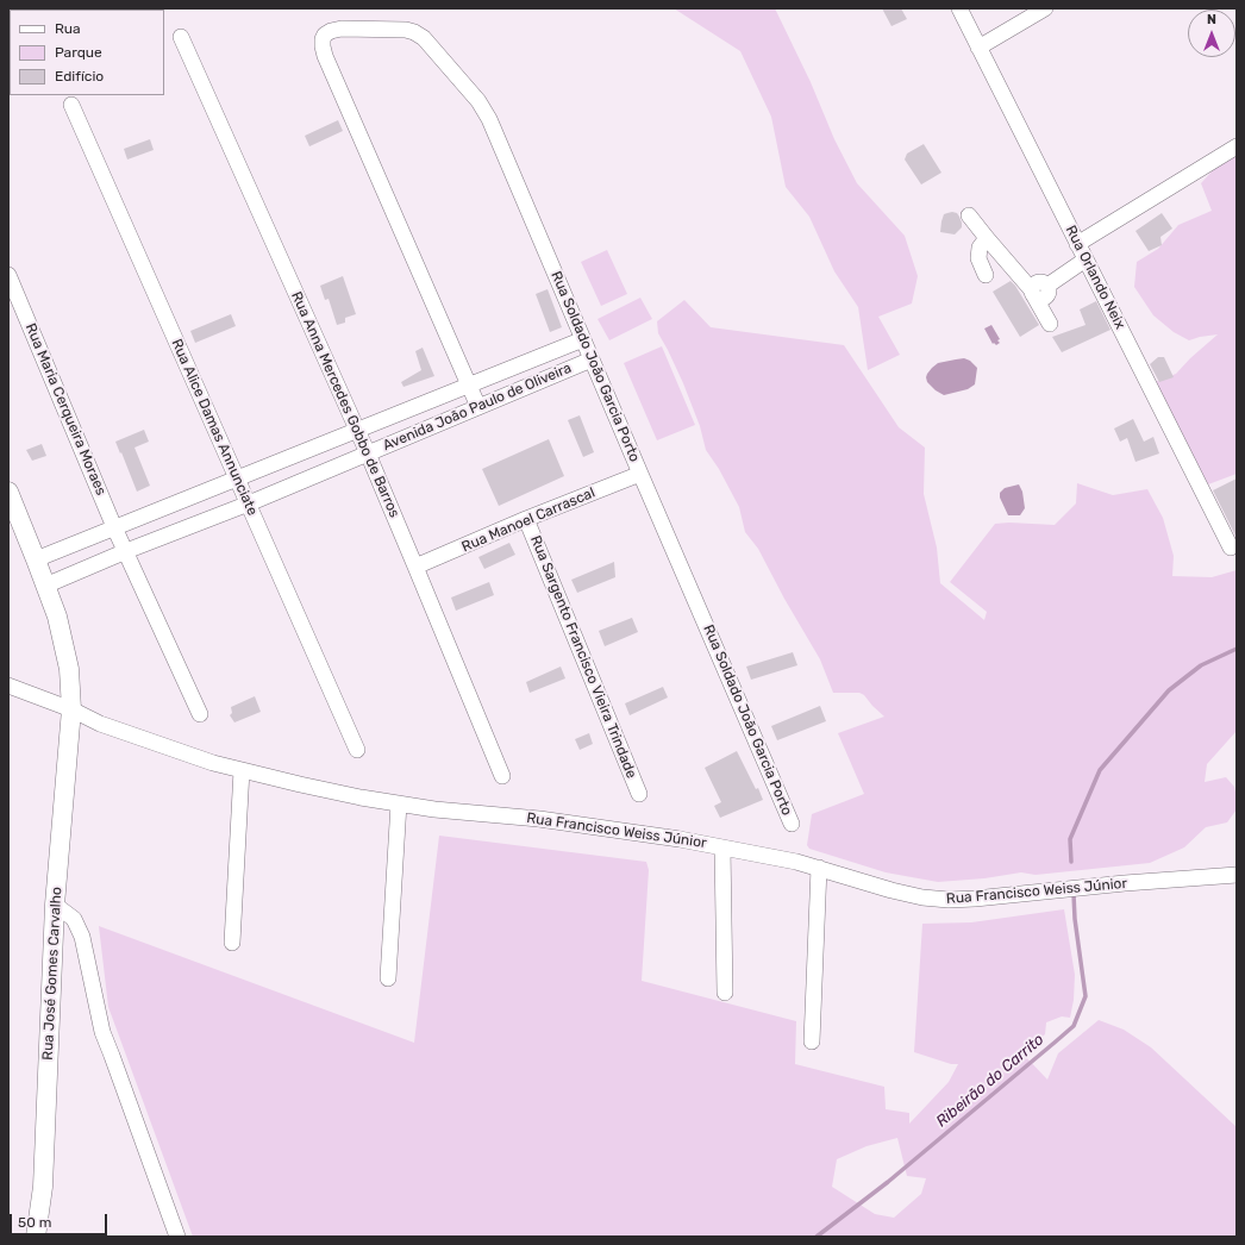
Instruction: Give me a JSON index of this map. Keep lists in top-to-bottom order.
{
  "streets": {
    "main road": ["Rua José Gomes Carvalho"],
    "street": [
      "Rua Orlando Neix",
      "Rua Soldado João Garcia Porto",
      "Rua Anna Mercedes Gobbo de Barros",
      "Avenida João Paulo de Oliveira",
      "Rua Maria Cerqueira Moraes",
      "Rua Alice Damas Annunciate",
      "Rua Manoel Carrascal",
      "Rua Sargento Francisco Vieira Trindade",
      "Rua Francisco Weiss Júnior"
    ]
  },
  "crossings": [
    ["Rua Soldado João Garcia Porto", "Avenida João Paulo de Oliveira"],
    ["Rua Soldado João Garcia Porto", "Rua Manoel Carrascal"],
    ["Rua Anna Mercedes Gobbo de Barros", "Avenida João Paulo de Oliveira"],
    ["Rua Anna Mercedes Gobbo de Barros", "Rua Manoel Carrascal"],
    ["Avenida João Paulo de Oliveira", "Rua Maria Cerqueira Moraes"],
    ["Avenida João Paulo de Oliveira", "Rua Alice Damas Annunciate"],
    ["Avenida João Paulo de Oliveira", "Rua José Gomes Carvalho"],
    ["Rua Manoel Carrascal", "Rua Sargento Francisco Vieira Trindade"],
    ["Rua Francisco Weiss Júnior", "Rua José Gomes Carvalho"]
  ],
  "water": ["Ribeirão do Carrito"],
  "legend": ["Rua", "Parque", "Edifício"],
  "scale_bar": "50 m",
  "north": "top"
}
